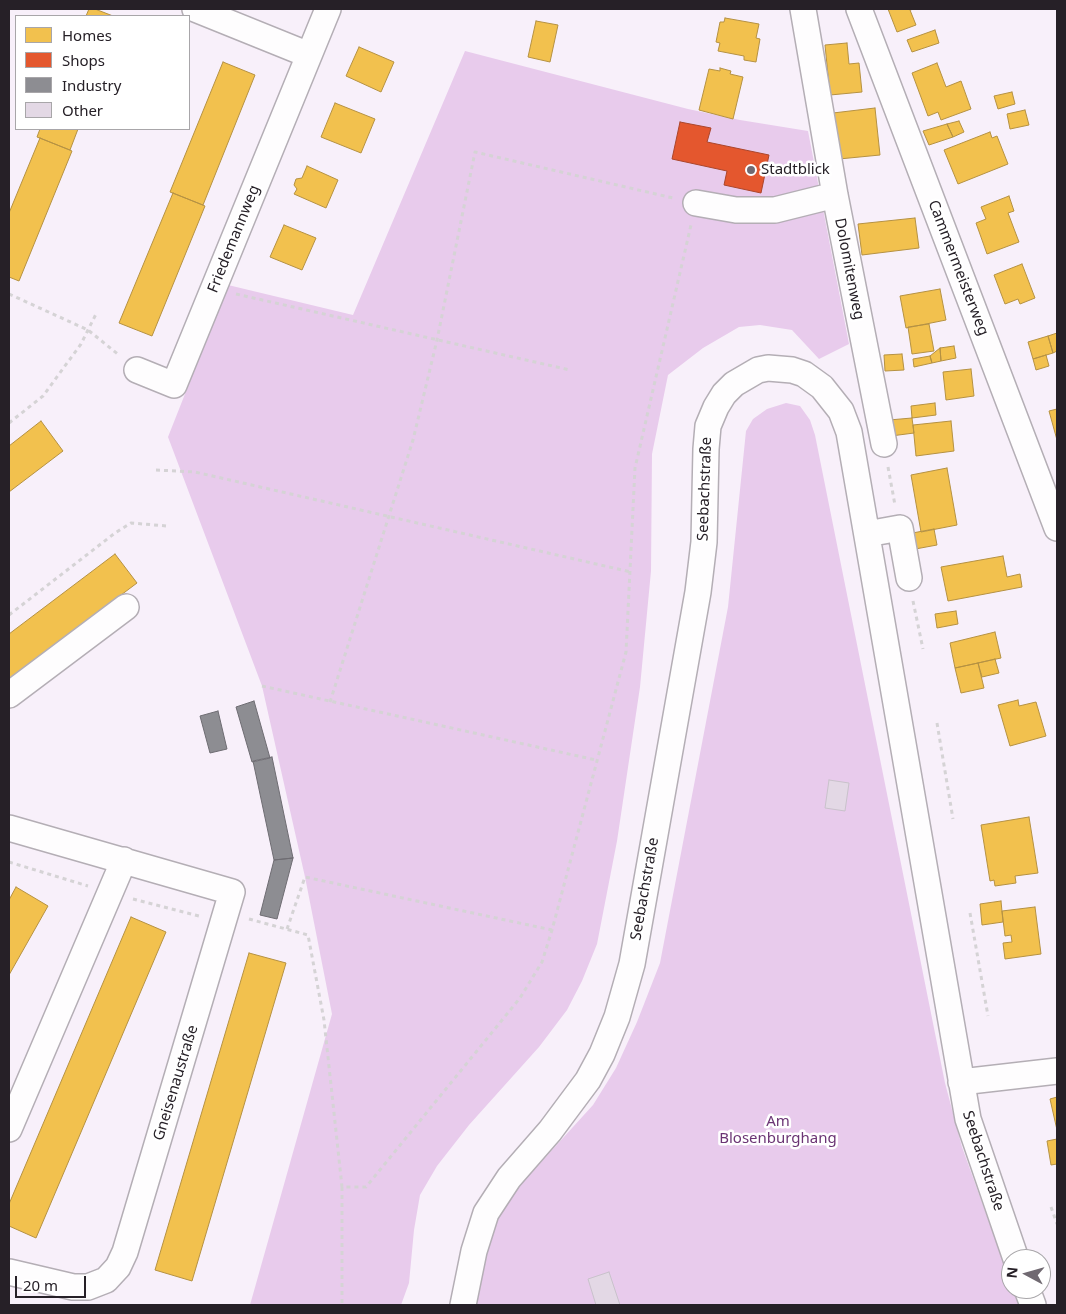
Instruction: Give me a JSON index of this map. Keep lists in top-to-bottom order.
{
  "streets": {
    "street": [
      "Friedemannweg",
      "Cammermeisterweg",
      "Dolomitenweg",
      "Seebachstraße",
      "Gneisenaustraße"
    ]
  },
  "parks": ["Am Blosenburghang"],
  "places": ["Stadtblick"],
  "legend": [
    "Homes",
    "Shops",
    "Industry",
    "Other"
  ],
  "scale_bar": "20 m",
  "north": "left"
}
